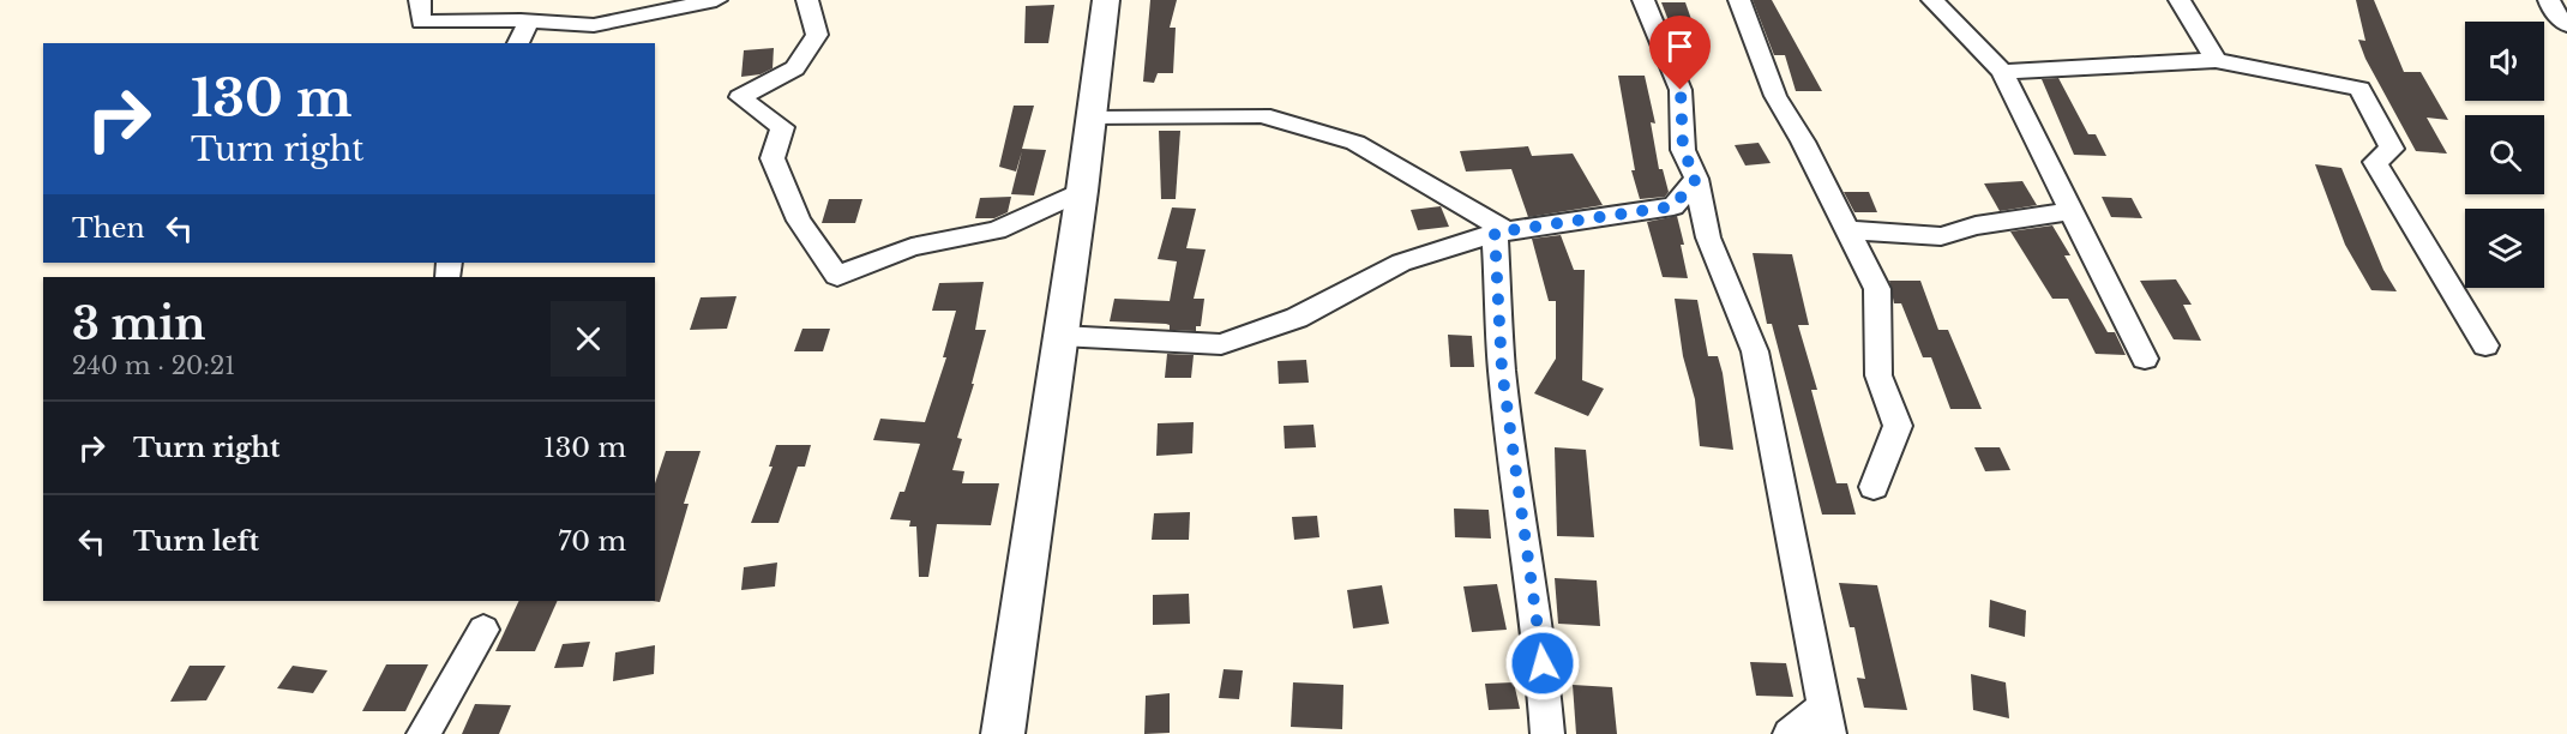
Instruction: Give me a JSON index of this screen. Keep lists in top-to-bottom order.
{
  "page": {
    "turn": ["130 m", "Turn right"],
    "then": "Then",
    "heading": ["3 min", "240 m · 20:21"],
    "list": [
      {
        "name": "Turn right",
        "value": "130 m"
      },
      {
        "name": "Turn left",
        "value": "70 m"
      }
    ]
  }
}
